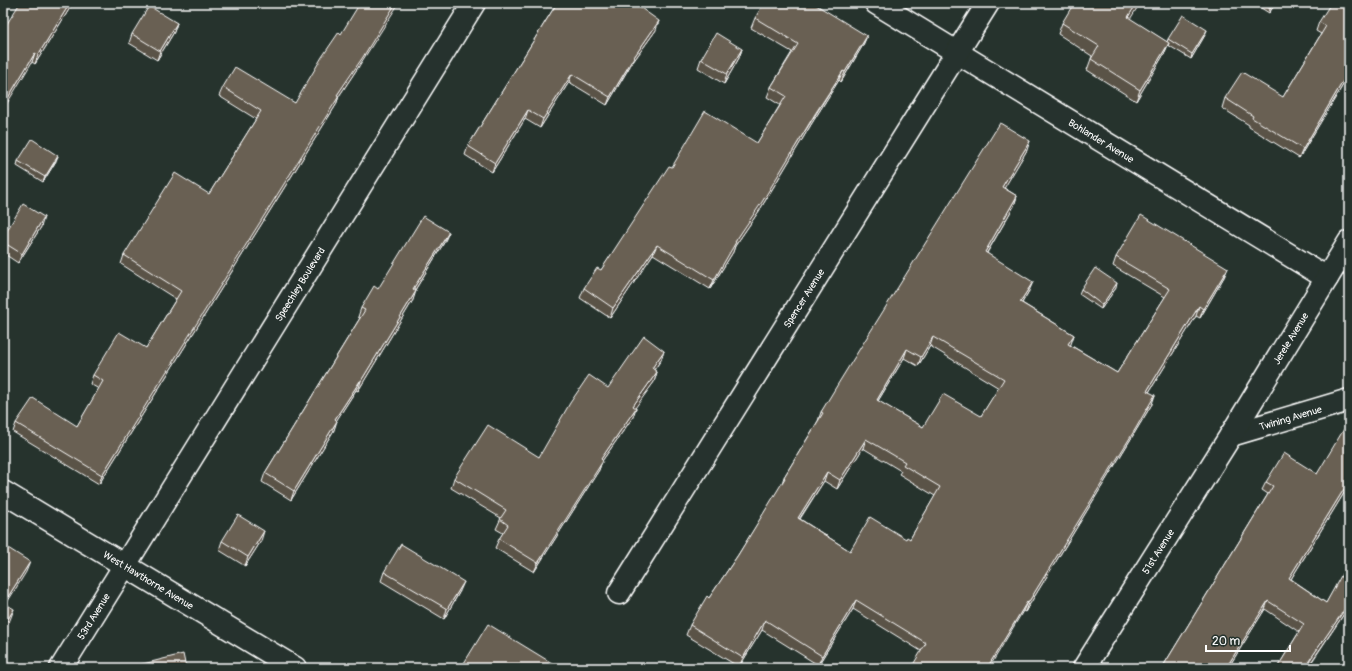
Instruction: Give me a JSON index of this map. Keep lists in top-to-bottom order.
{
  "streets": {
    "street": [
      "Bohlander Avenue",
      "Speechley Boulevard",
      "Spencer Avenue",
      "Jerele Avenue",
      "Twining Avenue",
      "51st Avenue",
      "West Hawthorne Avenue",
      "53rd Avenue"
    ]
  },
  "crossings": [
    ["Bohlander Avenue", "Spencer Avenue"],
    ["Bohlander Avenue", "Jerele Avenue"],
    ["Speechley Boulevard", "West Hawthorne Avenue"],
    ["Speechley Boulevard", "53rd Avenue"],
    ["Jerele Avenue", "Twining Avenue"],
    ["Jerele Avenue", "51st Avenue"],
    ["Twining Avenue", "51st Avenue"],
    ["West Hawthorne Avenue", "53rd Avenue"]
  ],
  "scale_bar": "20 m"
}
